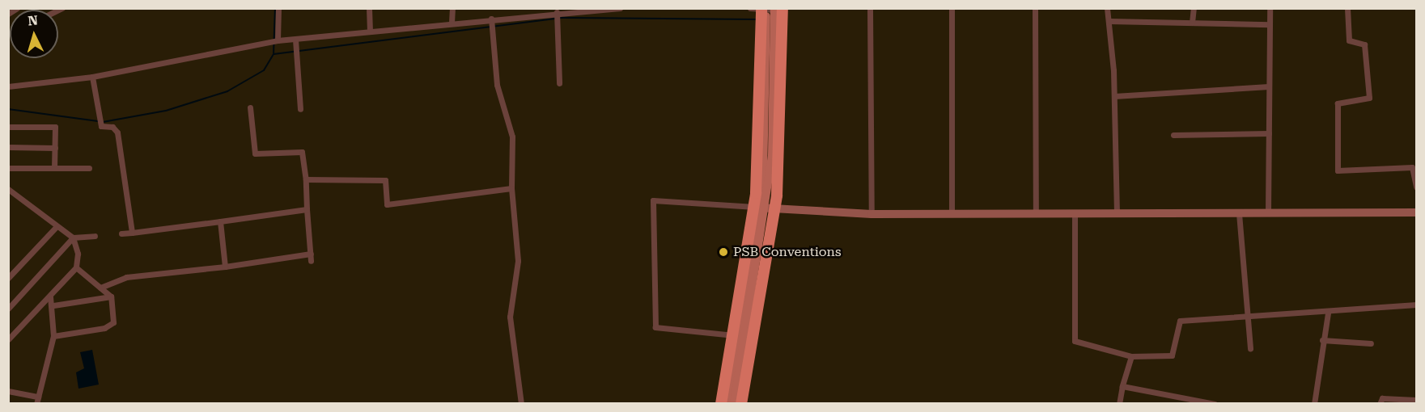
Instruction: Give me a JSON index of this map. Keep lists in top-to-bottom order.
{
  "places": ["PSB Conventions"],
  "north": "top"
}
